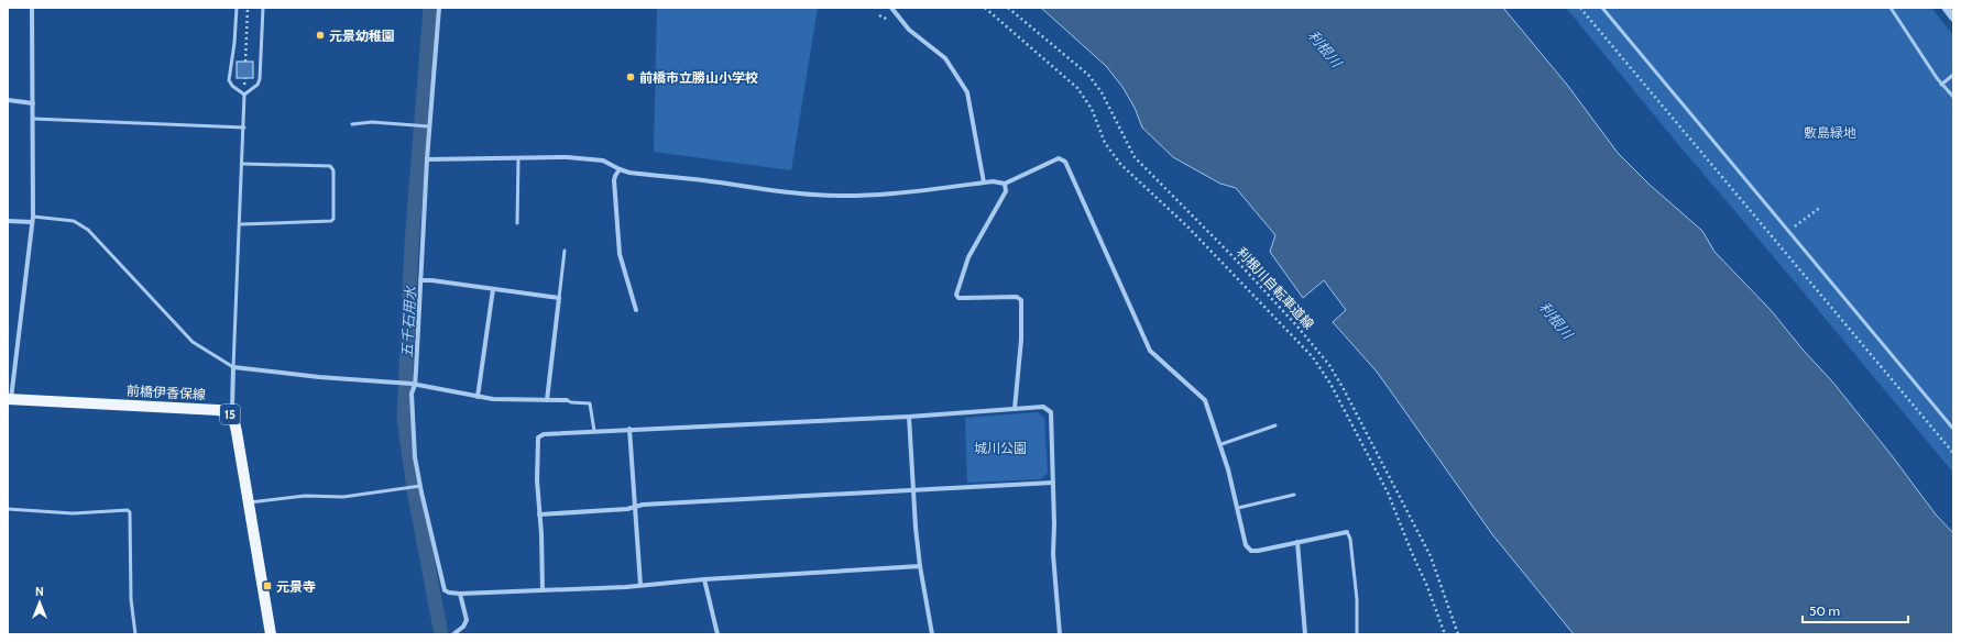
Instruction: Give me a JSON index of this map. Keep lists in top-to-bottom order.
{
  "streets": {
    "main road": ["前橋伊香保線", "15"],
    "path": ["利根川自転車道線"]
  },
  "crossings": [
    ["前橋伊香保線", "15"]
  ],
  "water": ["利根川", "五千石用水"],
  "parks": ["敷島緑地", "城川公園"],
  "places": {
    "other": ["元景幼稚園", "前橋市立勝山小学校"],
    "transit": ["元景寺"]
  },
  "scale_bar": "50 m",
  "north": "top"
}
